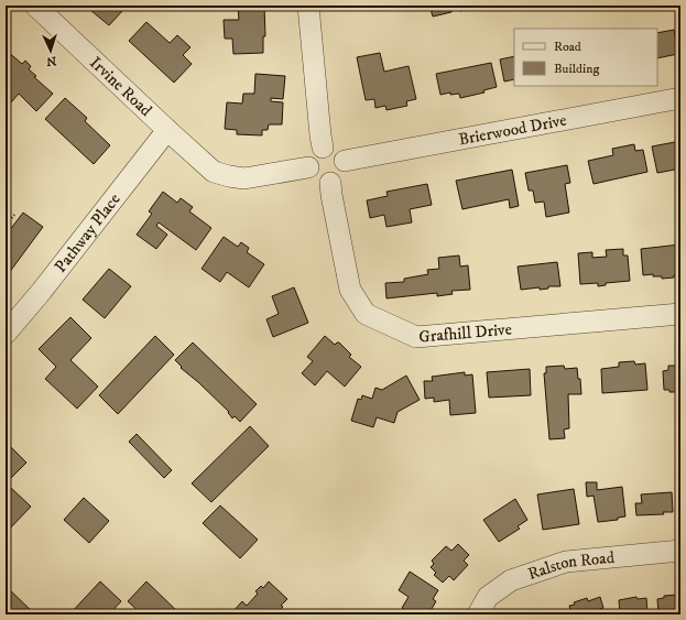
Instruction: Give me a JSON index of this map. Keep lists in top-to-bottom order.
{
  "streets": {
    "street": [
      "Irvine Road",
      "Brierwood Drive",
      "Pathway Place",
      "Grafhill Drive",
      "Ralston Road"
    ]
  },
  "crossings": [
    ["Irvine Road", "Brierwood Drive"],
    ["Irvine Road", "Pathway Place"],
    ["Irvine Road", "Grafhill Drive"],
    ["Brierwood Drive", "Grafhill Drive"]
  ],
  "legend": ["Road", "Building"],
  "north": "bottom"
}
